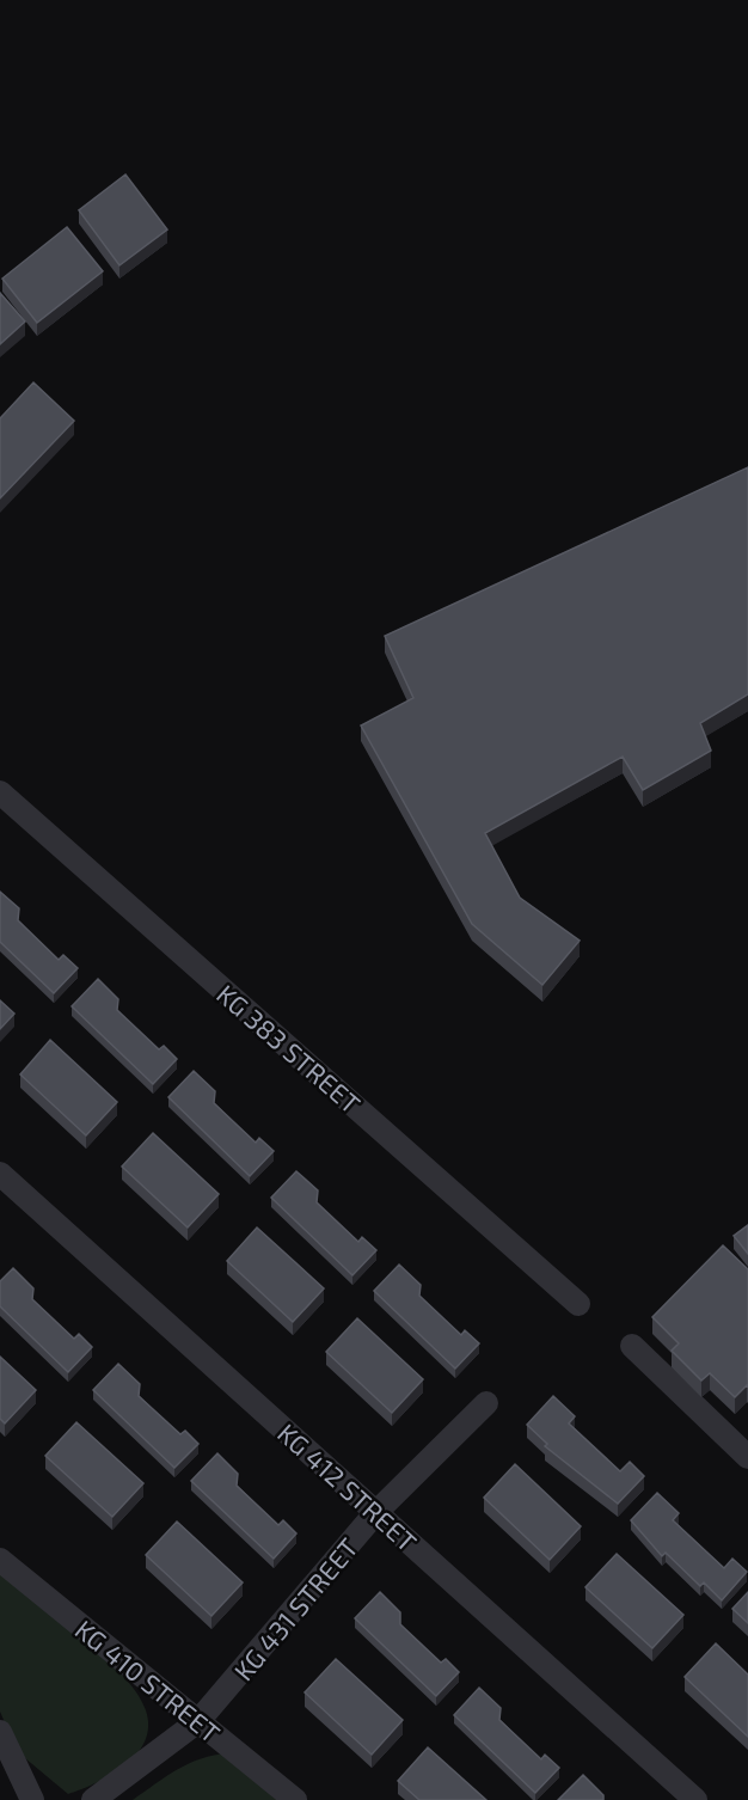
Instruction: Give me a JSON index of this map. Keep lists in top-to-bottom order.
{
  "streets": {
    "street": [
      "KG 383 STREET",
      "KG 412 STREET",
      "KG 431 STREET",
      "KG 410 STREET"
    ]
  },
  "crossings": [
    ["KG 412 STREET", "KG 431 STREET"],
    ["KG 431 STREET", "KG 410 STREET"]
  ]
}
